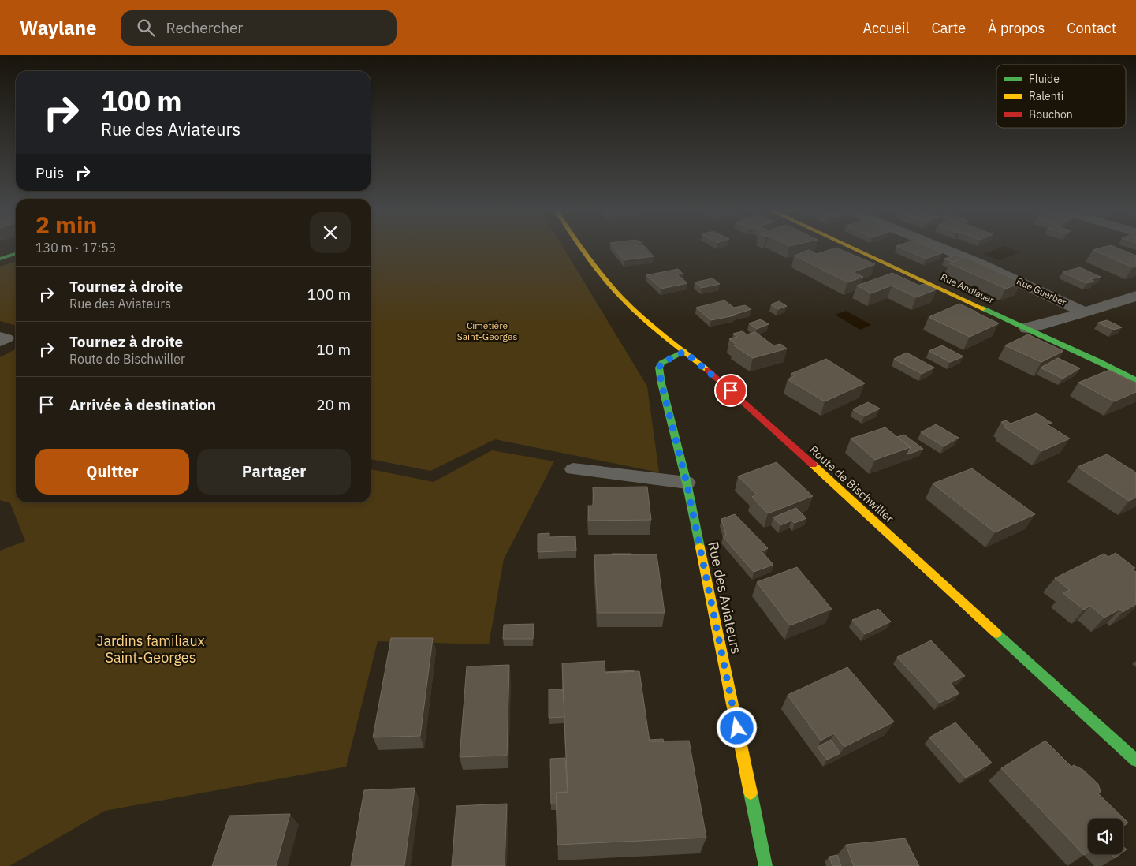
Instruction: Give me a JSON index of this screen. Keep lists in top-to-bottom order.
{
  "streets": {
    "street": [
      "Rue Andlauer",
      "Rue Guerber",
      "Route de Bischwiller",
      "Rue des Aviateurs"
    ]
  },
  "crossings": [
    ["Route de Bischwiller", "Rue des Aviateurs"]
  ],
  "parks": ["Cimetière Saint-Georges", "Jardins familiaux Saint-Georges"],
  "legend": ["Fluide", "Ralenti", "Bouchon"],
  "page": {
    "header": "Waylane",
    "search": "Rechercher",
    "nav": [
      "Accueil",
      "Carte",
      "À propos",
      "Contact"
    ],
    "turn": ["100 m", "Rue des Aviateurs"],
    "then": "Puis",
    "heading": ["2 min", "130 m · 17:53"],
    "list": [
      {
        "name": "Tournez à droite",
        "note": "Rue des Aviateurs",
        "value": "100 m"
      },
      {
        "name": "Tournez à droite",
        "note": "Route de Bischwiller",
        "value": "10 m"
      },
      {
        "name": "Arrivée à destination",
        "value": "20 m"
      }
    ],
    "buttons": ["Quitter", "Partager"]
  }
}
